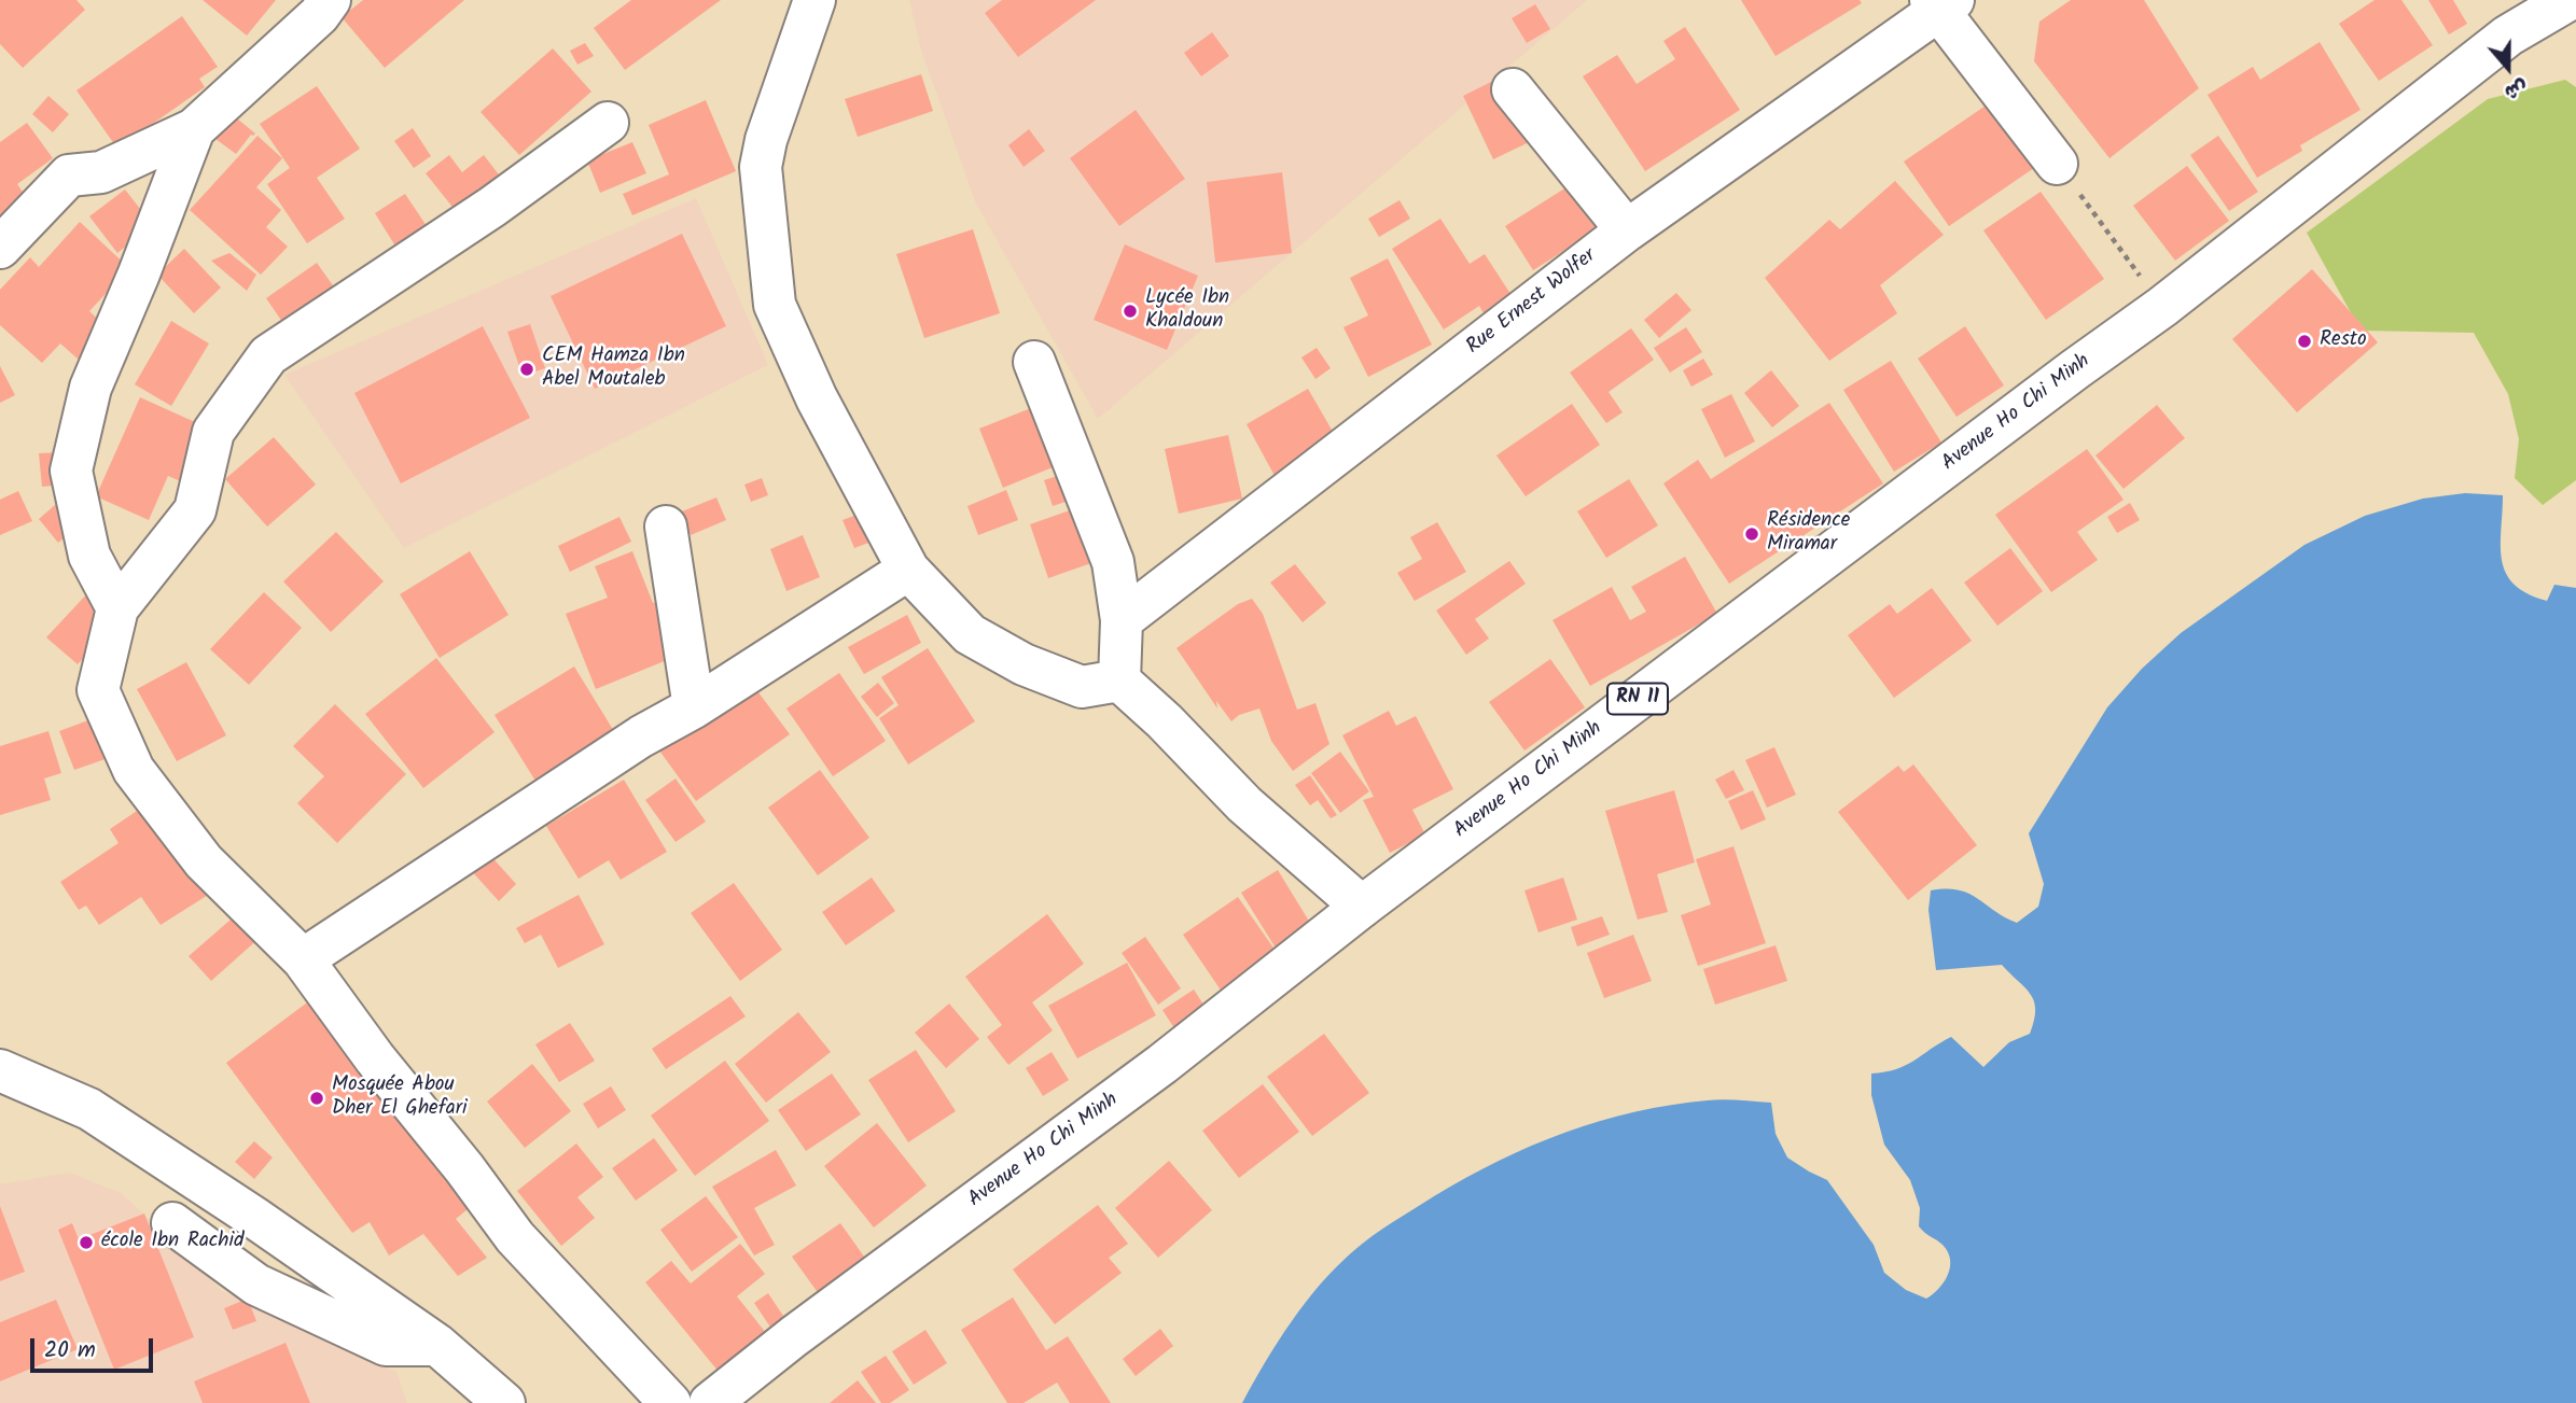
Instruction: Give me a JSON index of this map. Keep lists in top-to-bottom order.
{
  "streets": {
    "street": ["Rue Ernest Wolfer", "Avenue Ho Chi Minh", "RN 11"]
  },
  "places": [
    "Lycée Ibn Khaldoun",
    "Resto",
    "CEM Hamza Ibn Abel Moutaleb",
    "Résidence Miramar",
    "Mosquée Abou Dher El Ghefari",
    "école Ibn Rachid"
  ],
  "scale_bar": "20 m",
  "north": "bottom"
}
